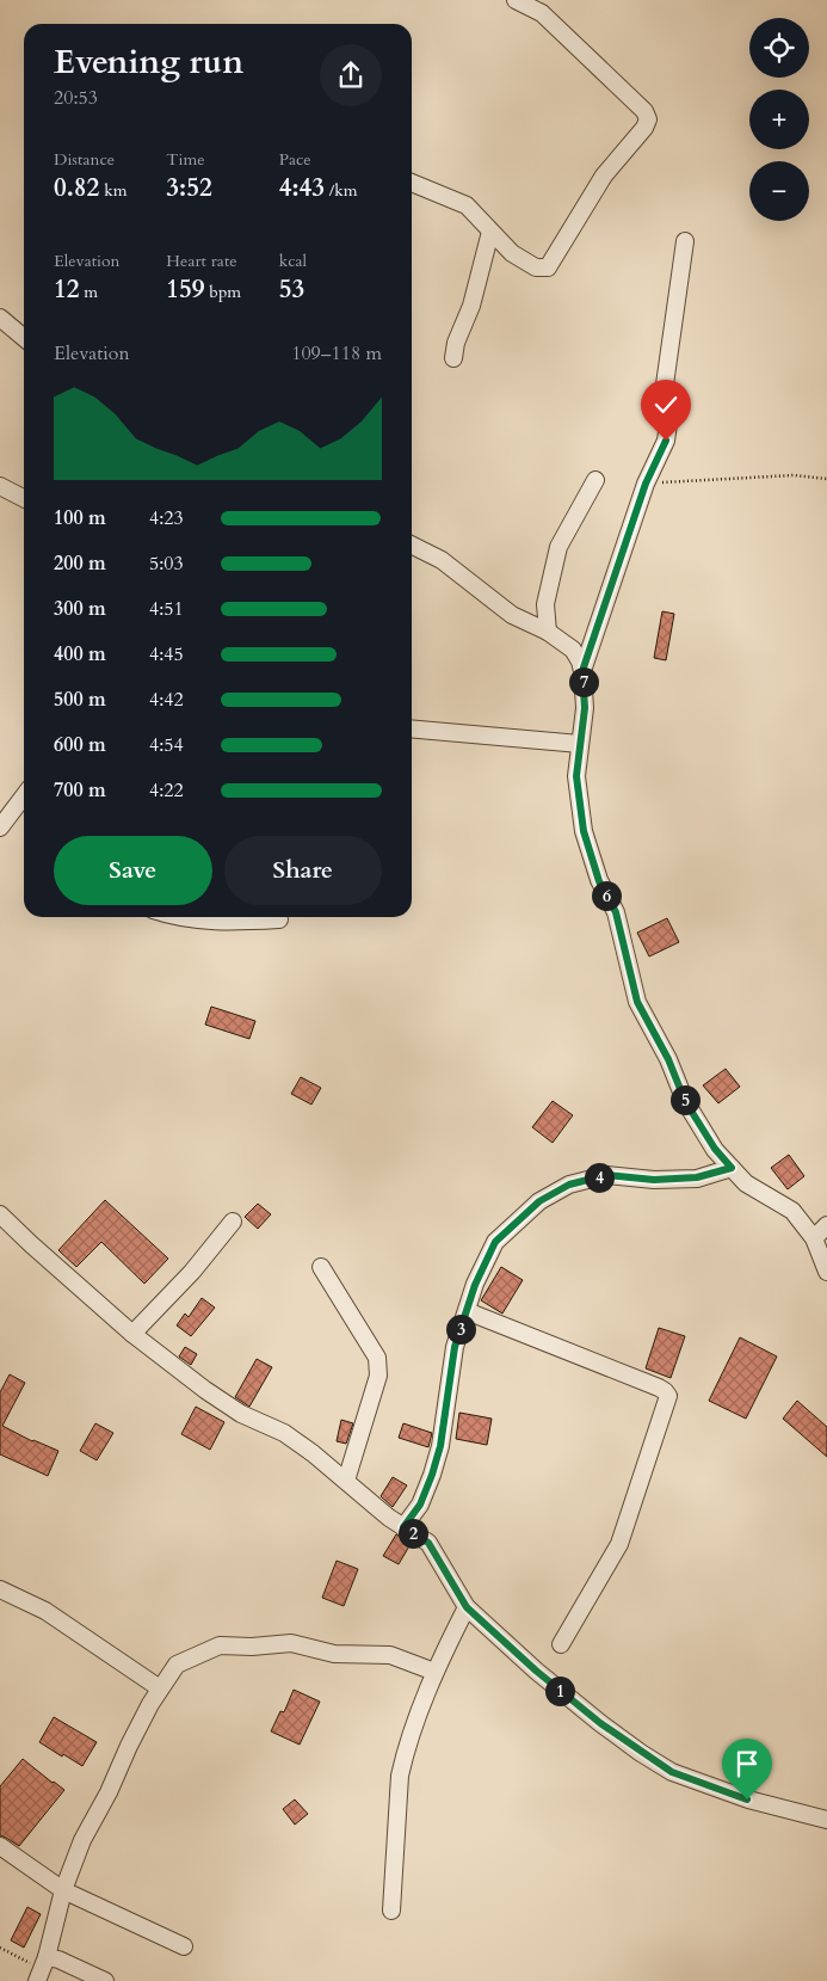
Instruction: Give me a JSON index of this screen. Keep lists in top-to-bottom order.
{
  "page": {
    "map_buttons": ["+", "−"],
    "heading": ["Evening run", "20:53"],
    "stats": [
      ["Distance", "0.82 km"],
      ["Time", "3:52"],
      ["Pace", "4:43 /km"],
      ["Elevation", "12 m"],
      ["Heart rate", "159 bpm"],
      ["kcal", "53"]
    ],
    "chart": ["Elevation", "109–118 m"],
    "list": [
      {
        "name": "100 m",
        "note": "4:23"
      },
      {
        "name": "200 m",
        "note": "5:03"
      },
      {
        "name": "300 m",
        "note": "4:51"
      },
      {
        "name": "400 m",
        "note": "4:45"
      },
      {
        "name": "500 m",
        "note": "4:42"
      },
      {
        "name": "600 m",
        "note": "4:54"
      },
      {
        "name": "700 m",
        "note": "4:22"
      }
    ],
    "pins": [
      "7",
      "6",
      "5",
      "4",
      "3",
      "2",
      "1"
    ],
    "buttons": ["Save", "Share"]
  }
}
